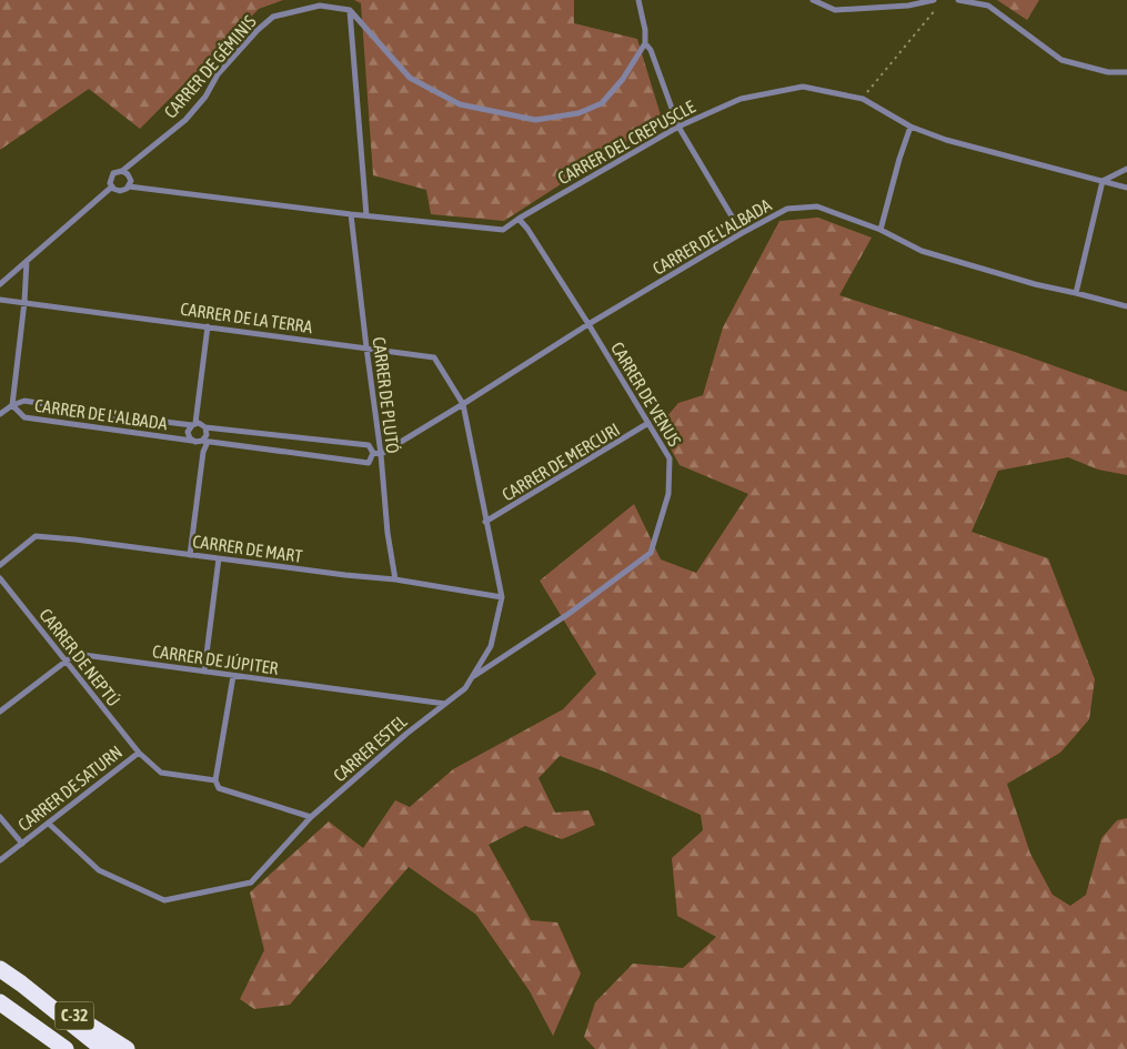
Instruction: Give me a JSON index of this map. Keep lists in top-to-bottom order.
{
  "streets": {
    "highway": ["C-32"],
    "street": [
      "CARRER DE GÉMINIS",
      "CARRER DEL CREPUSCLE",
      "CARRER DE L'ALBADA",
      "CARRER DE LA TERRA",
      "CARRER DE VENUS",
      "CARRER DE PLUTÓ",
      "CARRER DE MERCURI",
      "CARRER DE MART",
      "CARRER DE NEPTÚ",
      "CARRER DE JÚPITER",
      "CARRER ESTEL",
      "CARRER DE SATURN"
    ]
  },
  "crossings": [
    ["CARRER DE GÉMINIS", "CARRER DEL CREPUSCLE"],
    ["CARRER DEL CREPUSCLE", "CARRER DE VENUS"],
    ["CARRER DEL CREPUSCLE", "CARRER DE PLUTÓ"],
    ["CARRER DE L'ALBADA", "CARRER DE LA TERRA"],
    ["CARRER DE L'ALBADA", "CARRER DE VENUS"],
    ["CARRER DE L'ALBADA", "CARRER DE PLUTÓ"],
    ["CARRER DE L'ALBADA", "CARRER ESTEL"],
    ["CARRER DE LA TERRA", "CARRER DE PLUTÓ"],
    ["CARRER DE LA TERRA", "CARRER ESTEL"],
    ["CARRER DE VENUS", "CARRER DE MERCURI"],
    ["CARRER DE VENUS", "CARRER ESTEL"],
    ["CARRER DE PLUTÓ", "CARRER DE MART"],
    ["CARRER DE MERCURI", "CARRER ESTEL"],
    ["CARRER DE MART", "CARRER ESTEL"],
    ["CARRER DE NEPTÚ", "CARRER DE JÚPITER"],
    ["CARRER DE NEPTÚ", "CARRER DE SATURN"],
    ["CARRER DE JÚPITER", "CARRER ESTEL"],
    ["CARRER ESTEL", "CARRER DE SATURN"]
  ]
}
